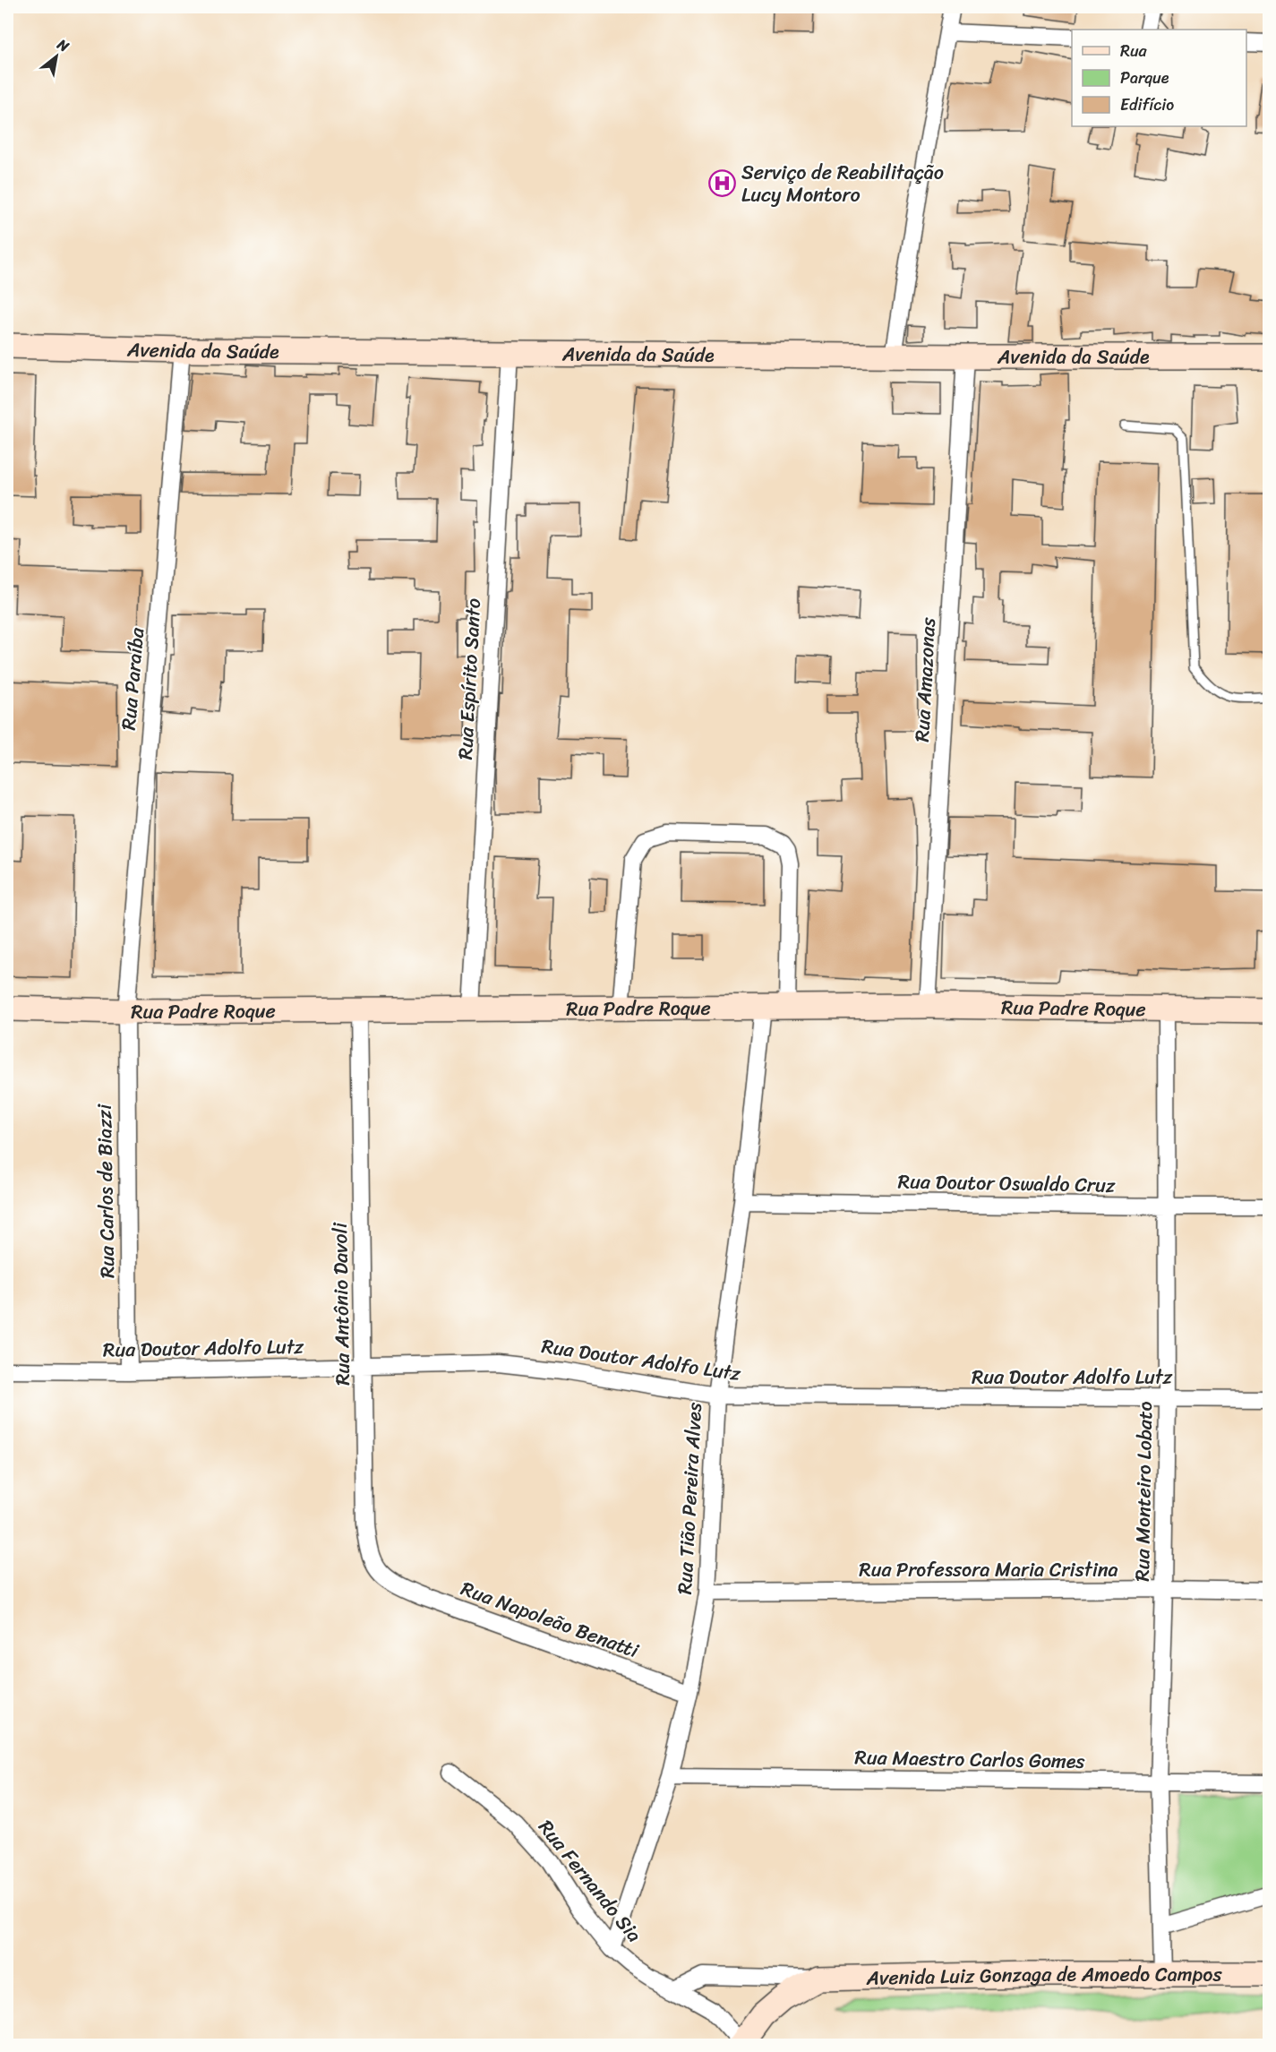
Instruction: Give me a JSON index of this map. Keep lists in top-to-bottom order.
{
  "streets": {
    "street": [
      "Avenida da Saúde",
      "Rua Paraíba",
      "Rua Espírito Santo",
      "Rua Amazonas",
      "Rua Padre Roque",
      "Rua Doutor Oswaldo Cruz",
      "Rua Carlos de Biazzi",
      "Rua Antônio Davoli",
      "Rua Doutor Adolfo Lutz",
      "Rua Monteiro Lobato",
      "Rua Tião Pereira Alves",
      "Rua Professora Maria Cristina",
      "Rua Napoleão Benatti",
      "Rua Maestro Carlos Gomes",
      "Rua Fernando Sia",
      "Avenida Luiz Gonzaga de Amoedo Campos"
    ]
  },
  "crossings": [
    ["Avenida da Saúde", "Rua Paraíba"],
    ["Avenida da Saúde", "Rua Espírito Santo"],
    ["Avenida da Saúde", "Rua Amazonas"],
    ["Rua Paraíba", "Rua Padre Roque"],
    ["Rua Paraíba", "Rua Carlos de Biazzi"],
    ["Rua Espírito Santo", "Rua Padre Roque"],
    ["Rua Amazonas", "Rua Padre Roque"],
    ["Rua Padre Roque", "Rua Carlos de Biazzi"],
    ["Rua Padre Roque", "Rua Antônio Davoli"],
    ["Rua Padre Roque", "Rua Monteiro Lobato"],
    ["Rua Padre Roque", "Rua Tião Pereira Alves"],
    ["Rua Doutor Oswaldo Cruz", "Rua Monteiro Lobato"],
    ["Rua Doutor Oswaldo Cruz", "Rua Tião Pereira Alves"],
    ["Rua Carlos de Biazzi", "Rua Doutor Adolfo Lutz"],
    ["Rua Antônio Davoli", "Rua Doutor Adolfo Lutz"],
    ["Rua Antônio Davoli", "Rua Napoleão Benatti"],
    ["Rua Doutor Adolfo Lutz", "Rua Monteiro Lobato"],
    ["Rua Doutor Adolfo Lutz", "Rua Tião Pereira Alves"],
    ["Rua Monteiro Lobato", "Rua Professora Maria Cristina"],
    ["Rua Monteiro Lobato", "Rua Maestro Carlos Gomes"],
    ["Rua Monteiro Lobato", "Avenida Luiz Gonzaga de Amoedo Campos"],
    ["Rua Tião Pereira Alves", "Rua Professora Maria Cristina"],
    ["Rua Tião Pereira Alves", "Rua Napoleão Benatti"],
    ["Rua Tião Pereira Alves", "Rua Maestro Carlos Gomes"],
    ["Rua Tião Pereira Alves", "Rua Fernando Sia"],
    ["Rua Fernando Sia", "Avenida Luiz Gonzaga de Amoedo Campos"]
  ],
  "places": {
    "hospital": ["Serviço de Reabilitação Lucy Montoro"]
  },
  "legend": ["Rua", "Parque", "Edifício"],
  "north": "top right"
}
